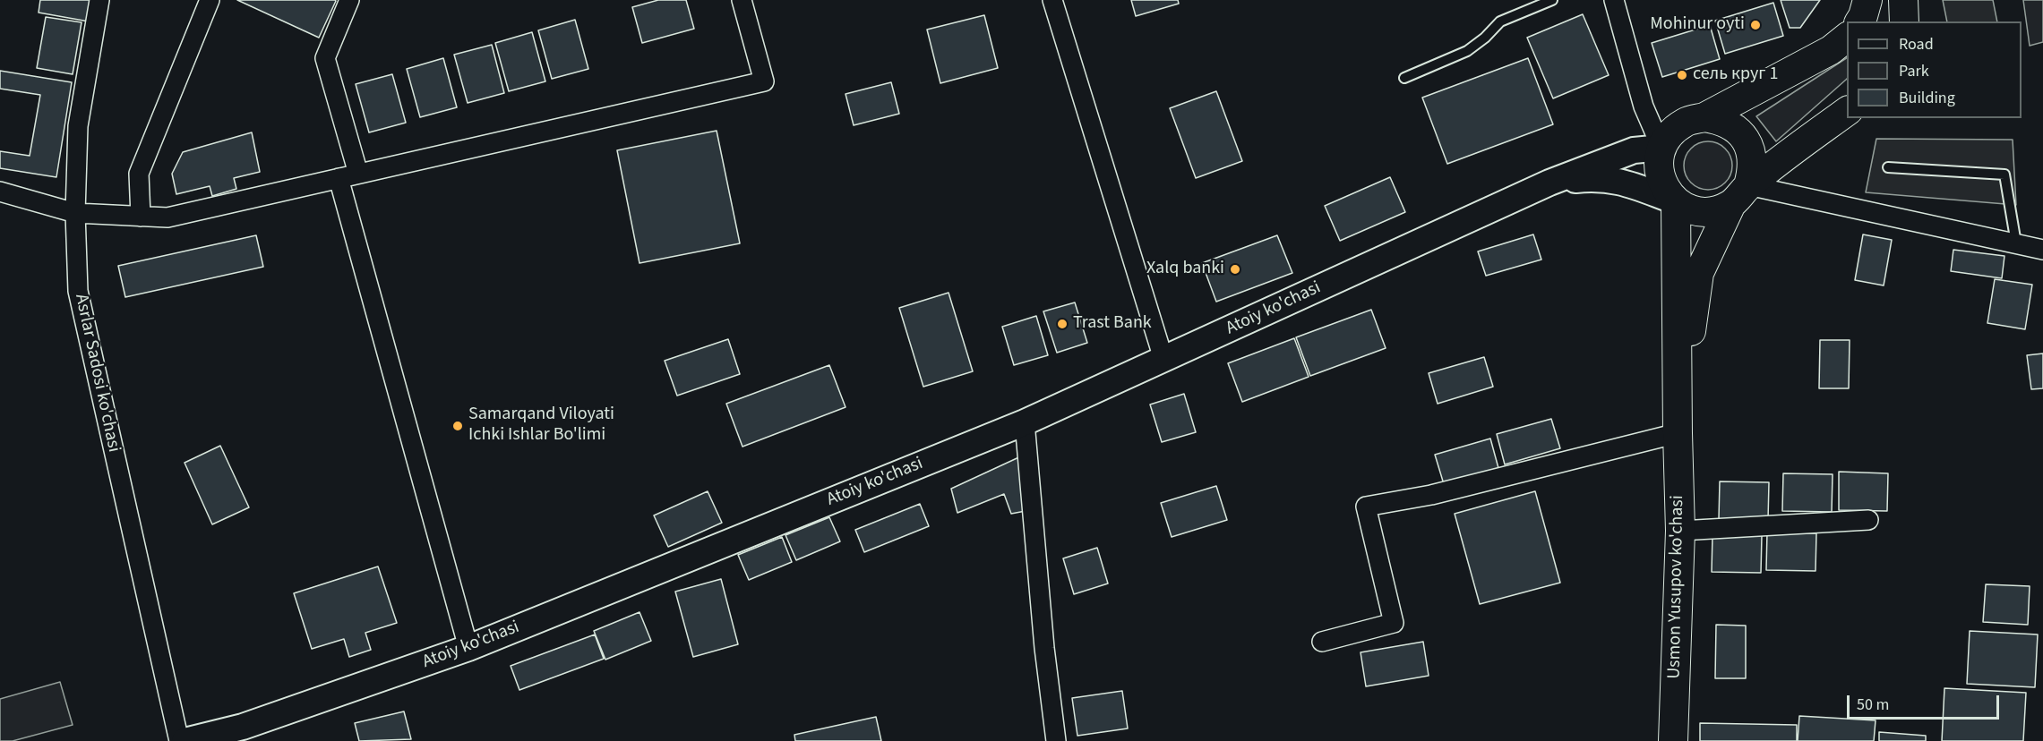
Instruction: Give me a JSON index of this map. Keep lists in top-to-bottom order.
{
  "streets": {
    "main road": ["Usmon Yusupov ko'chasi"],
    "street": ["Atoiy ko'chasi", "Asrlar Sadosi ko'chasi"]
  },
  "crossings": [
    ["Atoiy ko'chasi", "Usmon Yusupov ko'chasi"]
  ],
  "places": [
    "Mohinur oyti",
    "сель круг 1",
    "Xalq banki",
    "Trast Bank",
    "Samarqand Viloyati Ichki Ishlar Bo'limi"
  ],
  "legend": ["Road", "Park", "Building"],
  "scale_bar": "50 m"
}
